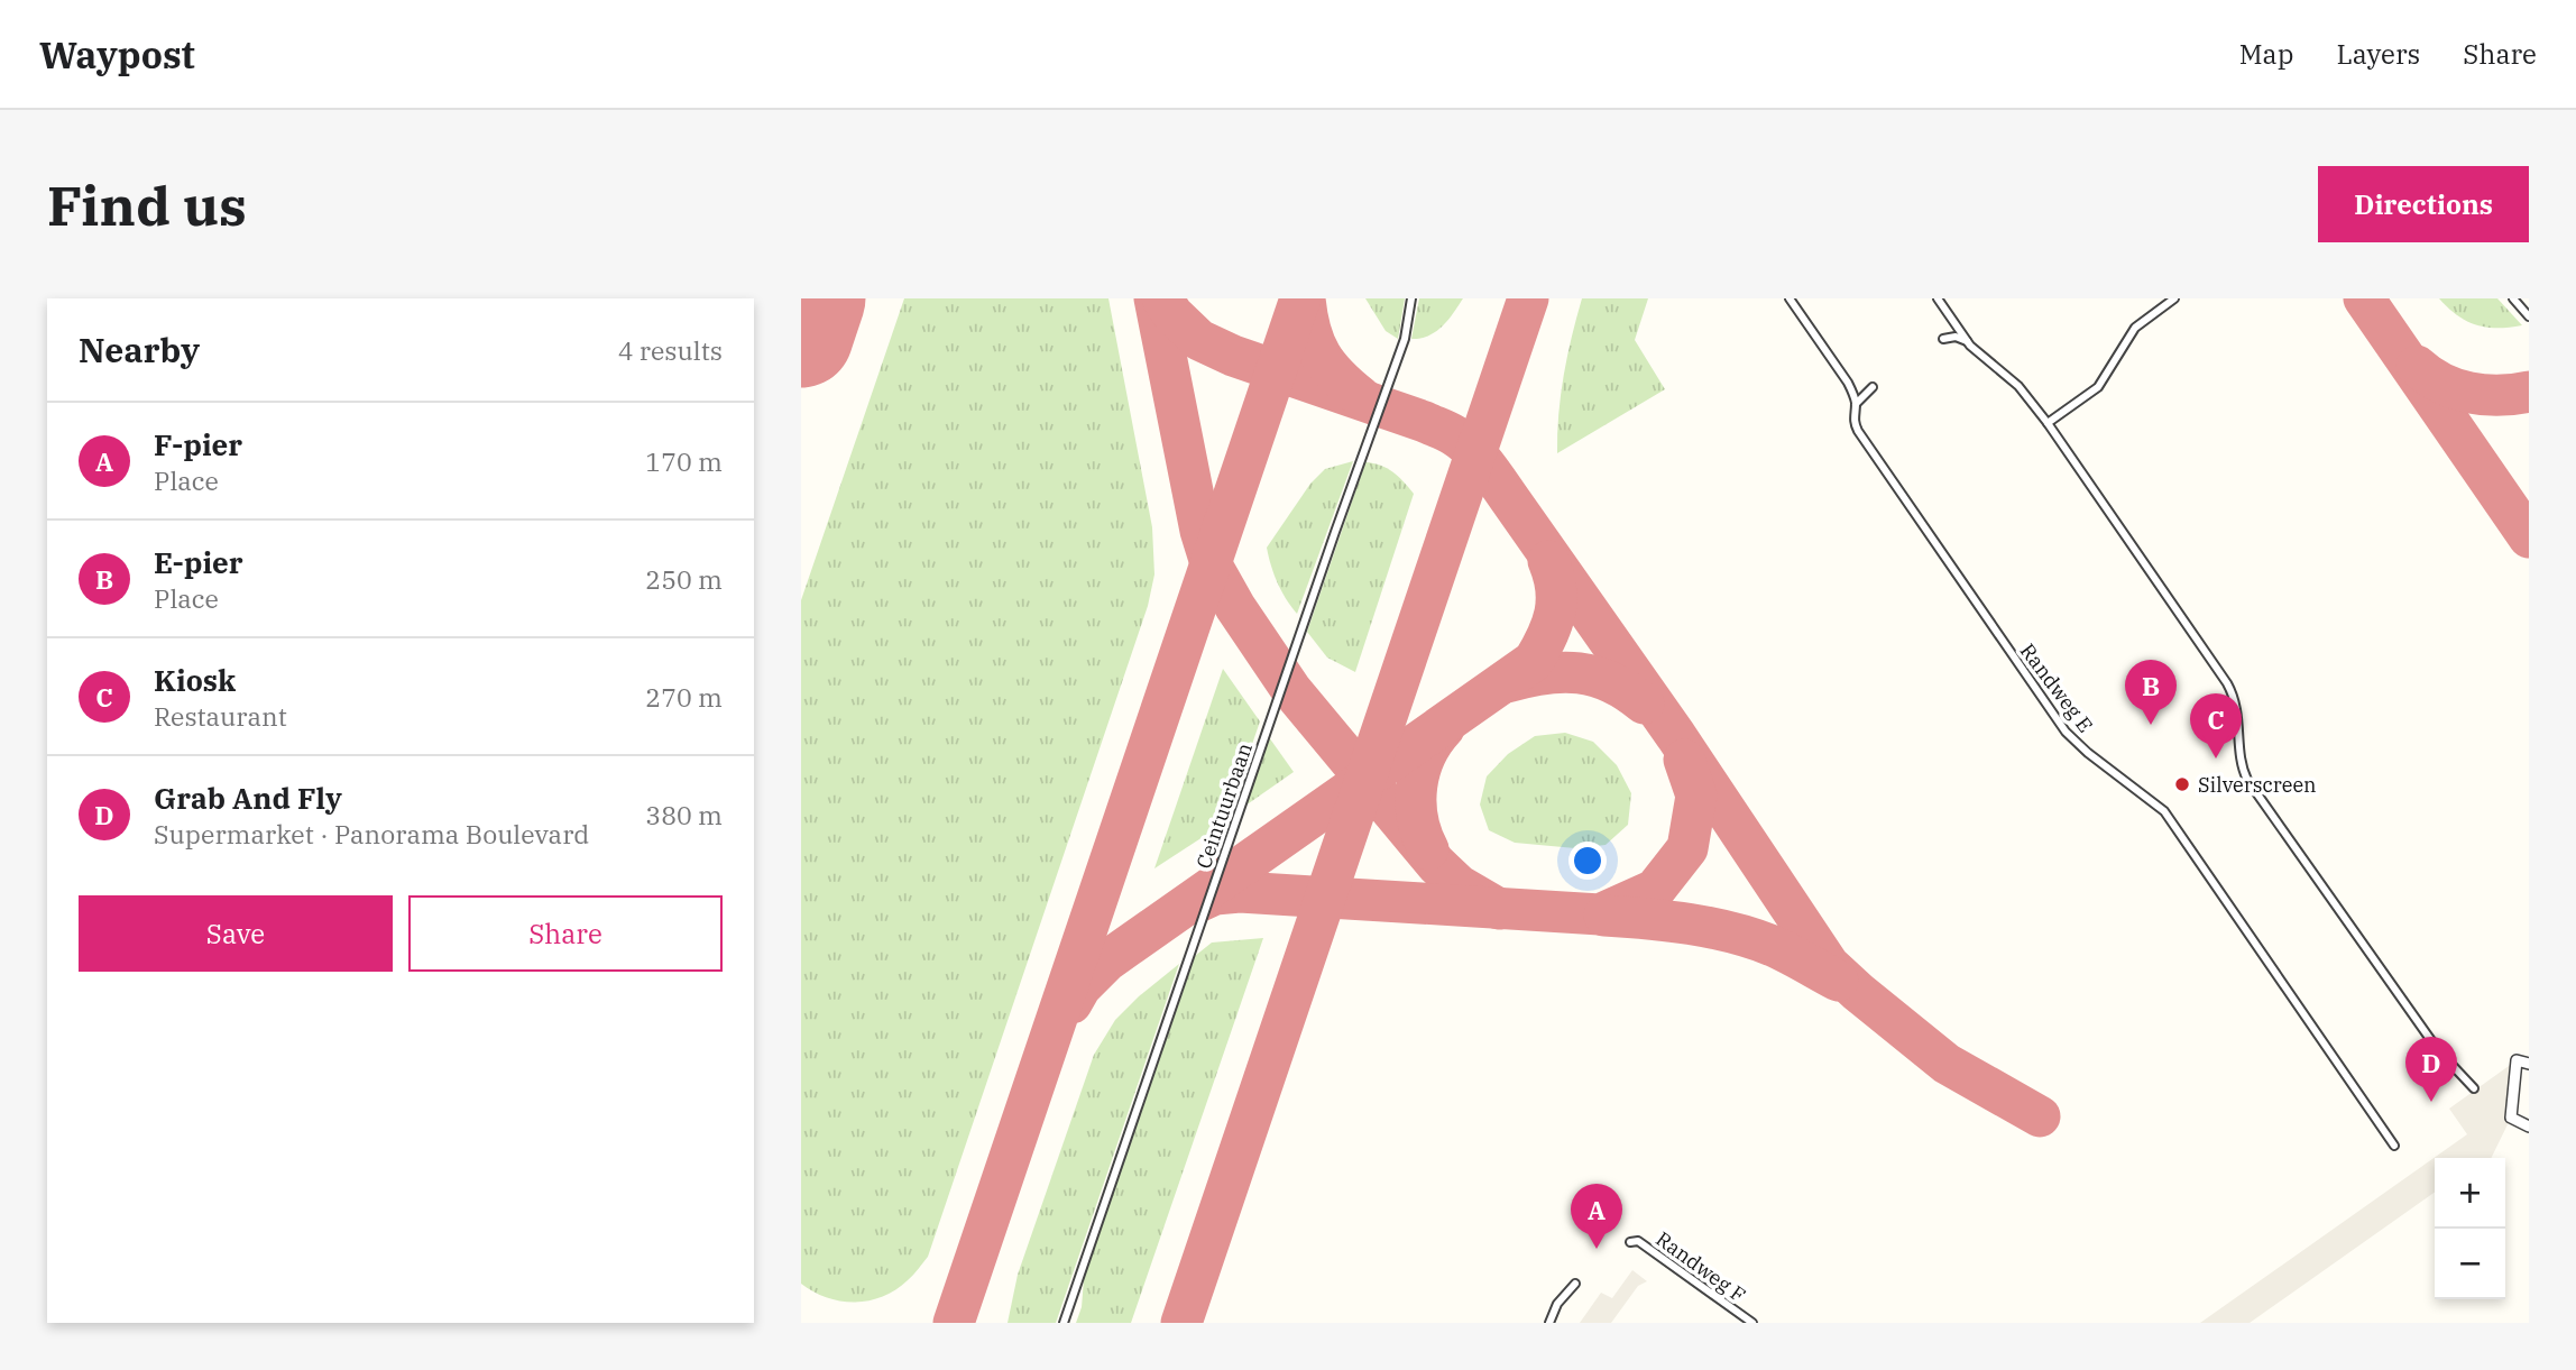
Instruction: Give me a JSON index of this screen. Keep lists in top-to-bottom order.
{
  "streets": {
    "lane": ["Randweg E", "Ceintuurbaan", "Randweg F"]
  },
  "places": ["Silverscreen"],
  "page": {
    "header": "Waypost",
    "nav": ["Map", "Layers", "Share"],
    "buttons": [
      "Directions",
      ["Save", "Share"]
    ],
    "title": "Find us",
    "heading": ["Nearby", "4 results"],
    "list": [
      {
        "mark": "A",
        "name": "F-pier",
        "note": "Place",
        "value": "170 m"
      },
      {
        "mark": "B",
        "name": "E-pier",
        "note": "Place",
        "value": "250 m"
      },
      {
        "mark": "C",
        "name": "Kiosk",
        "note": "Restaurant",
        "value": "270 m"
      },
      {
        "mark": "D",
        "name": "Grab And Fly",
        "note": "Supermarket · Panorama Boulevard",
        "value": "380 m"
      }
    ],
    "pins": [
      "B",
      "C",
      "D",
      "A"
    ],
    "map_buttons": ["+", "−"]
  }
}
